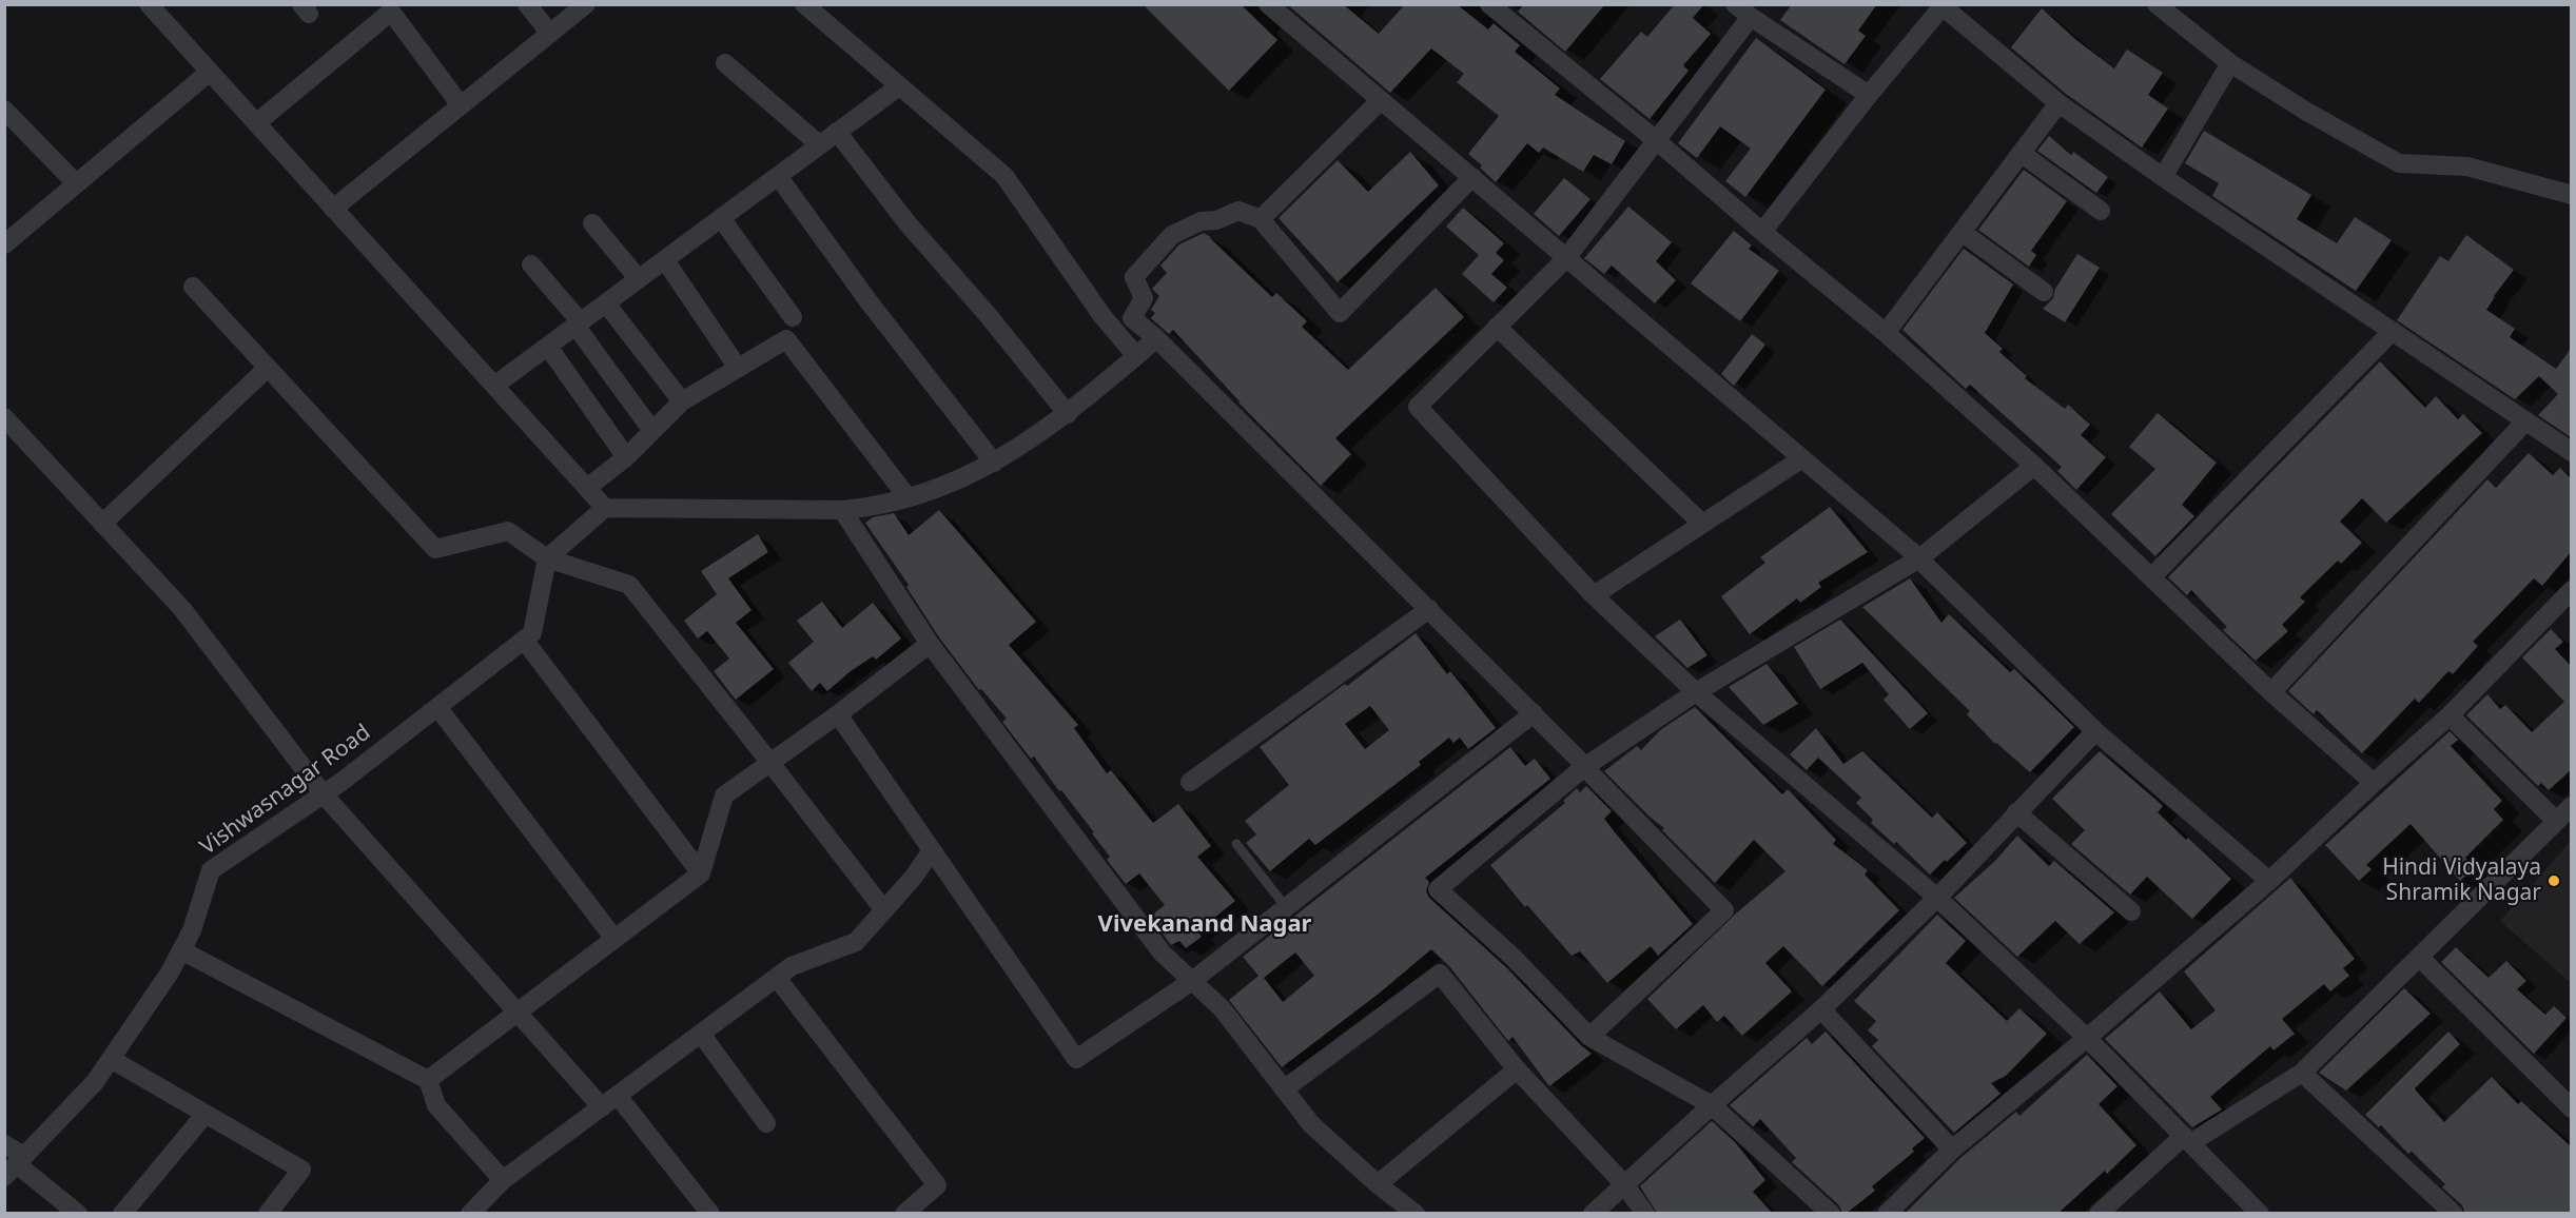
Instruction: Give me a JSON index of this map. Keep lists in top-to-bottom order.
{
  "streets": {
    "street": ["Vishwasnagar Road"]
  },
  "districts": ["Vivekanand Nagar"],
  "places": ["Hindi Vidyalaya Shramik Nagar"]
}
